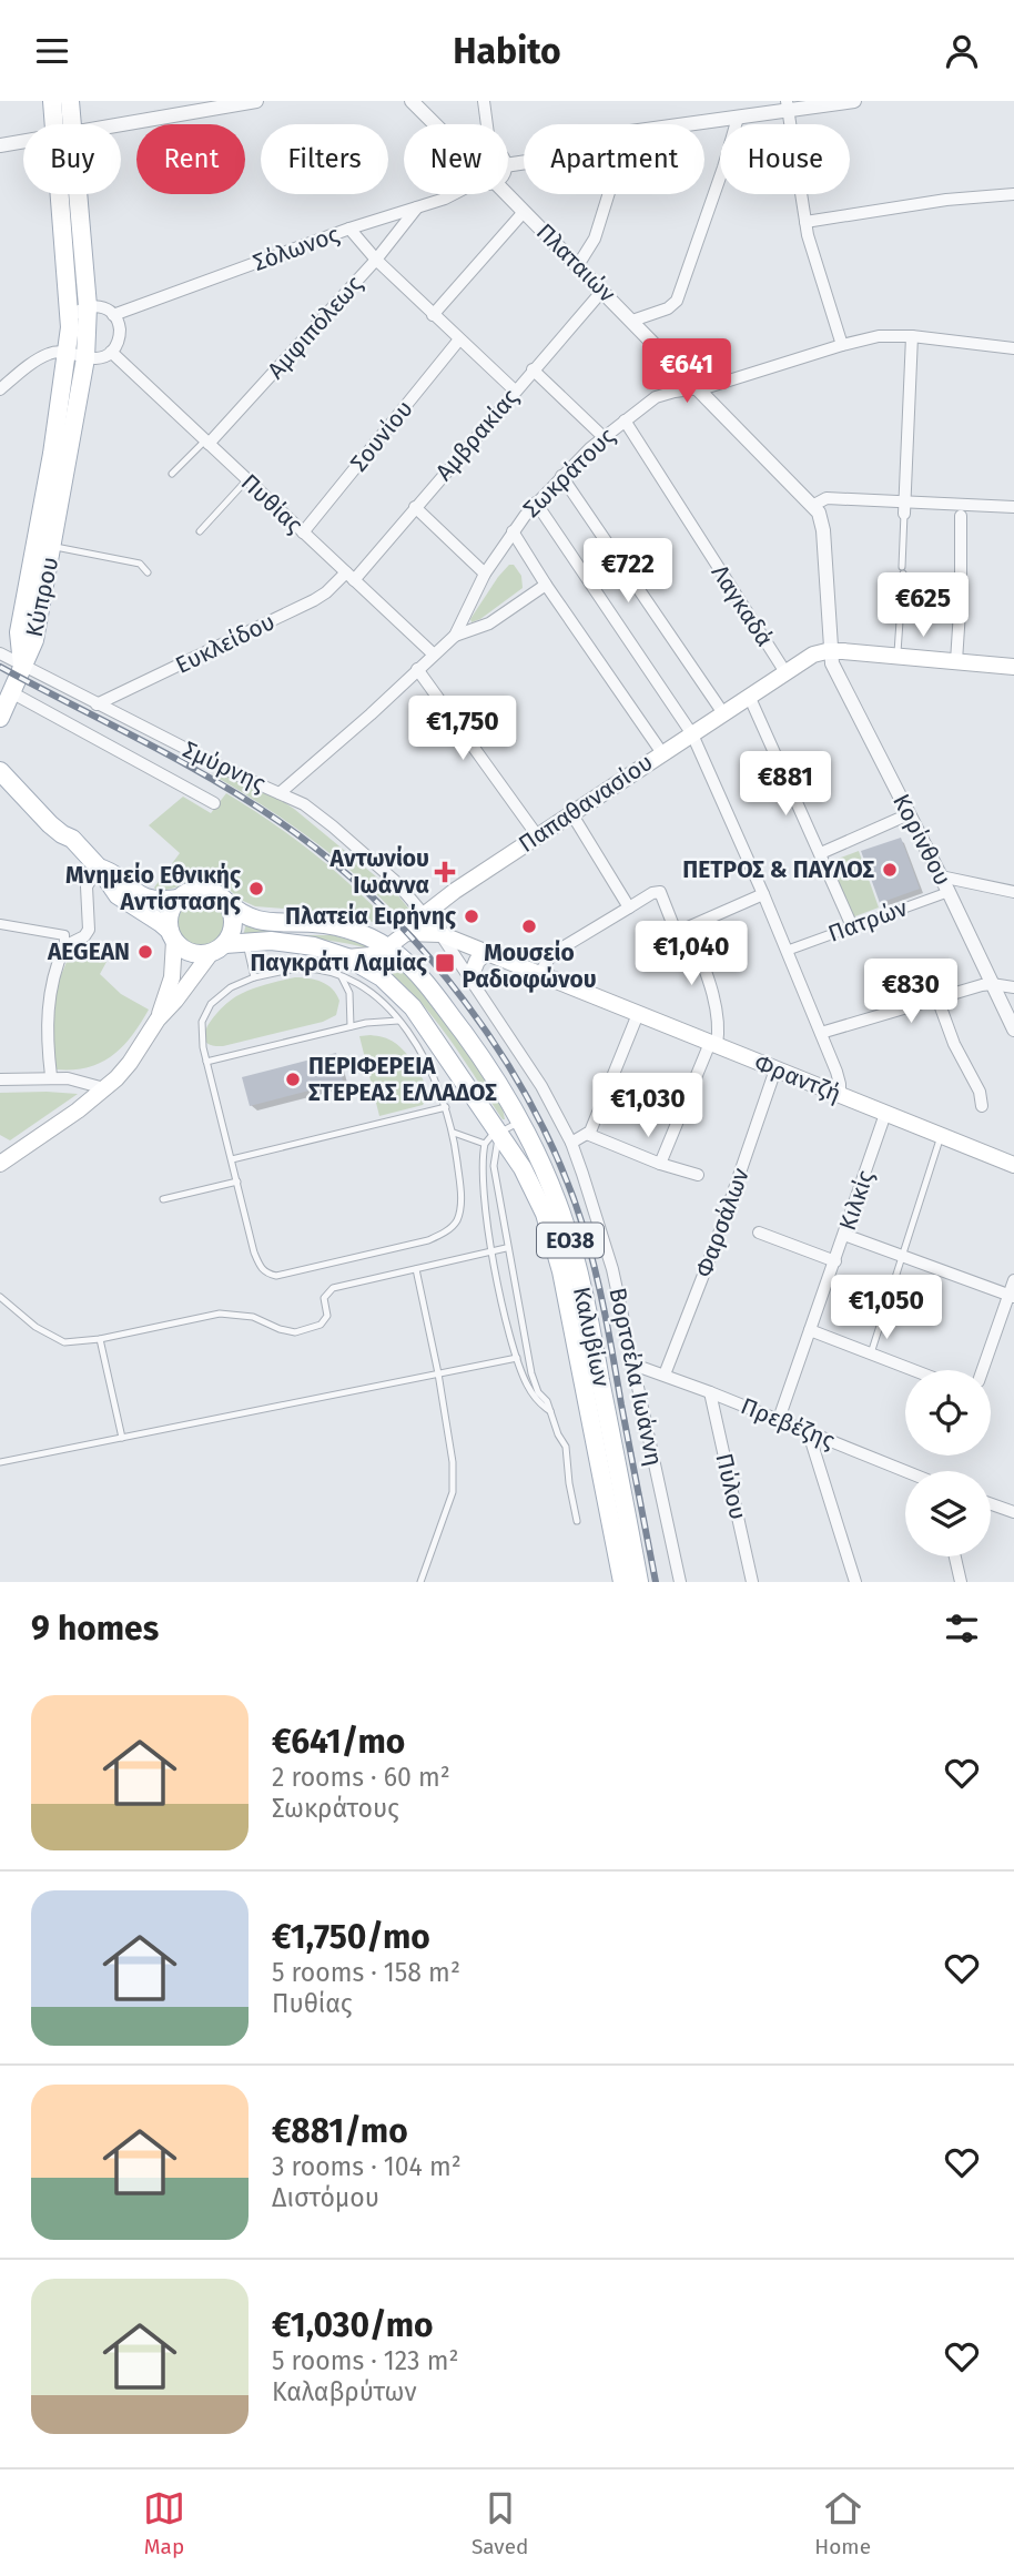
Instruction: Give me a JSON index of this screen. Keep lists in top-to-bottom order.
{
  "streets": {
    "main road": [
      "Κύπρου",
      "Παπαθανασίου",
      "Φραντζή",
      "ΕΟ38",
      "Καλυβίων"
    ],
    "street": [
      "Σόλωνος",
      "Πλαταιών",
      "Αμφιπόλεως",
      "Αμβρακίας",
      "Σουνίου",
      "Σωκράτους",
      "Πυθίας",
      "Λαγκαδά",
      "Ευκλείδου",
      "Σμύρνης",
      "Κορίνθου",
      "Πατρών",
      "Κιλκίς",
      "Φαρσάλων",
      "Βορτσέλα Ιωάννη",
      "Πρεβέζης",
      "Πύλου"
    ]
  },
  "crossings": [
    ["Σόλωνος", "Αμφιπόλεως"],
    ["Πλαταιών", "Αμβρακίας"],
    ["Πλαταιών", "Σωκράτους"],
    ["Πλαταιών", "Παπαθανασίου"],
    ["Πλαταιών", "Κορίνθου"],
    ["Αμφιπόλεως", "Πυθίας"],
    ["Αμβρακίας", "Πυθίας"],
    ["Αμβρακίας", "Ευκλείδου"],
    ["Σουνίου", "Πυθίας"],
    ["Σωκράτους", "Πυθίας"],
    ["Σωκράτους", "Λαγκαδά"],
    ["Σωκράτους", "Σμύρνης"],
    ["Πυθίας", "Ευκλείδου"],
    ["Κύπρου", "Σμύρνης"],
    ["Λαγκαδά", "Παπαθανασίου"],
    ["Ευκλείδου", "Σμύρνης"],
    ["Σμύρνης", "Παπαθανασίου"],
    ["Σμύρνης", "Φραντζή"],
    ["Σμύρνης", "Βορτσέλα Ιωάννη"],
    ["Παπαθανασίου", "Κορίνθου"],
    ["Παπαθανασίου", "Φραντζή"],
    ["Παπαθανασίου", "Καλυβίων"],
    ["Κορίνθου", "Πατρών"],
    ["Φραντζή", "Κιλκίς"],
    ["Φραντζή", "Φαρσάλων"],
    ["Φραντζή", "Βορτσέλα Ιωάννη"],
    ["Κιλκίς", "Πρεβέζης"],
    ["Φαρσάλων", "Πρεβέζης"],
    ["ΕΟ38", "Καλυβίων"],
    ["Βορτσέλα Ιωάννη", "Πρεβέζης"],
    ["Πρεβέζης", "Πύλου"]
  ],
  "places": {
    "other": [
      "ΠΕΤΡΟΣ & ΠΑΥΛΟΣ",
      "Μνημείο Εθνικής Αντίστασης",
      "Πλατεία Ειρήνης",
      "Μουσείο Ραδιοφώνου",
      "AEGEAN",
      "ΠΕΡΙΦΕΡΕΙΑ ΣΤΕΡΕΑΣ ΕΛΛΑΔΟΣ"
    ],
    "health": ["Αντωνίου Ιωάννα"],
    "transit": ["Παγκράτι Λαμίας"]
  },
  "page": {
    "header": "Habito",
    "chip": [
      "Buy",
      "Rent",
      "Filters",
      "New",
      "Apartment",
      "House"
    ],
    "price": [
      "€641",
      "€722",
      "€625",
      "€1,750",
      "€881",
      "€1,040",
      "€830",
      "€1,030",
      "€1,050"
    ],
    "heading": "9 homes",
    "list": [
      {
        "name": "€641/mo",
        "note": "2 rooms · 60 m² · Σωκράτους"
      },
      {
        "name": "€1,750/mo",
        "note": "5 rooms · 158 m² · Πυθίας"
      },
      {
        "name": "€881/mo",
        "note": "3 rooms · 104 m² · Διστόμου"
      },
      {
        "name": "€1,030/mo",
        "note": "5 rooms · 123 m² · Καλαβρύτων"
      }
    ],
    "tabs": ["Map", "Saved", "Home"]
  }
}
